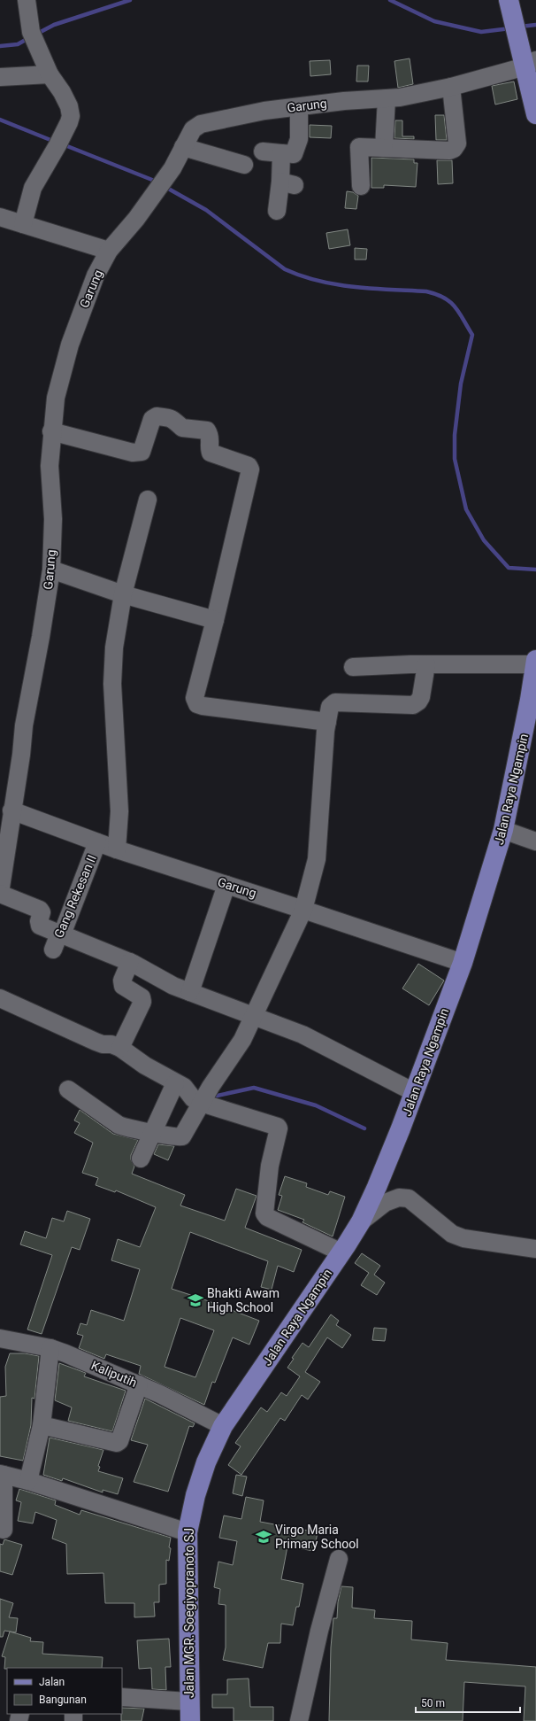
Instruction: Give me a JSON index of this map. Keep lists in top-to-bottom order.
{
  "streets": {
    "main road": ["Jalan Raya Ngampin", "Jalan MGR. Soegiyopranoto SJ"],
    "street": ["Garung", "Gang Rekesan II", "Kaliputih"]
  },
  "crossings": [
    ["Garung", "Jalan Raya Ngampin"],
    ["Garung", "Gang Rekesan II"],
    ["Jalan Raya Ngampin", "Kaliputih"],
    ["Jalan Raya Ngampin", "Jalan MGR. Soegiyopranoto SJ"],
    ["Kaliputih", "Jalan MGR. Soegiyopranoto SJ"]
  ],
  "places": {
    "school or university": ["Bhakti Awam High School", "Virgo Maria Primary School"]
  },
  "legend": ["Jalan", "Bangunan"],
  "scale_bar": "50 m"
}
